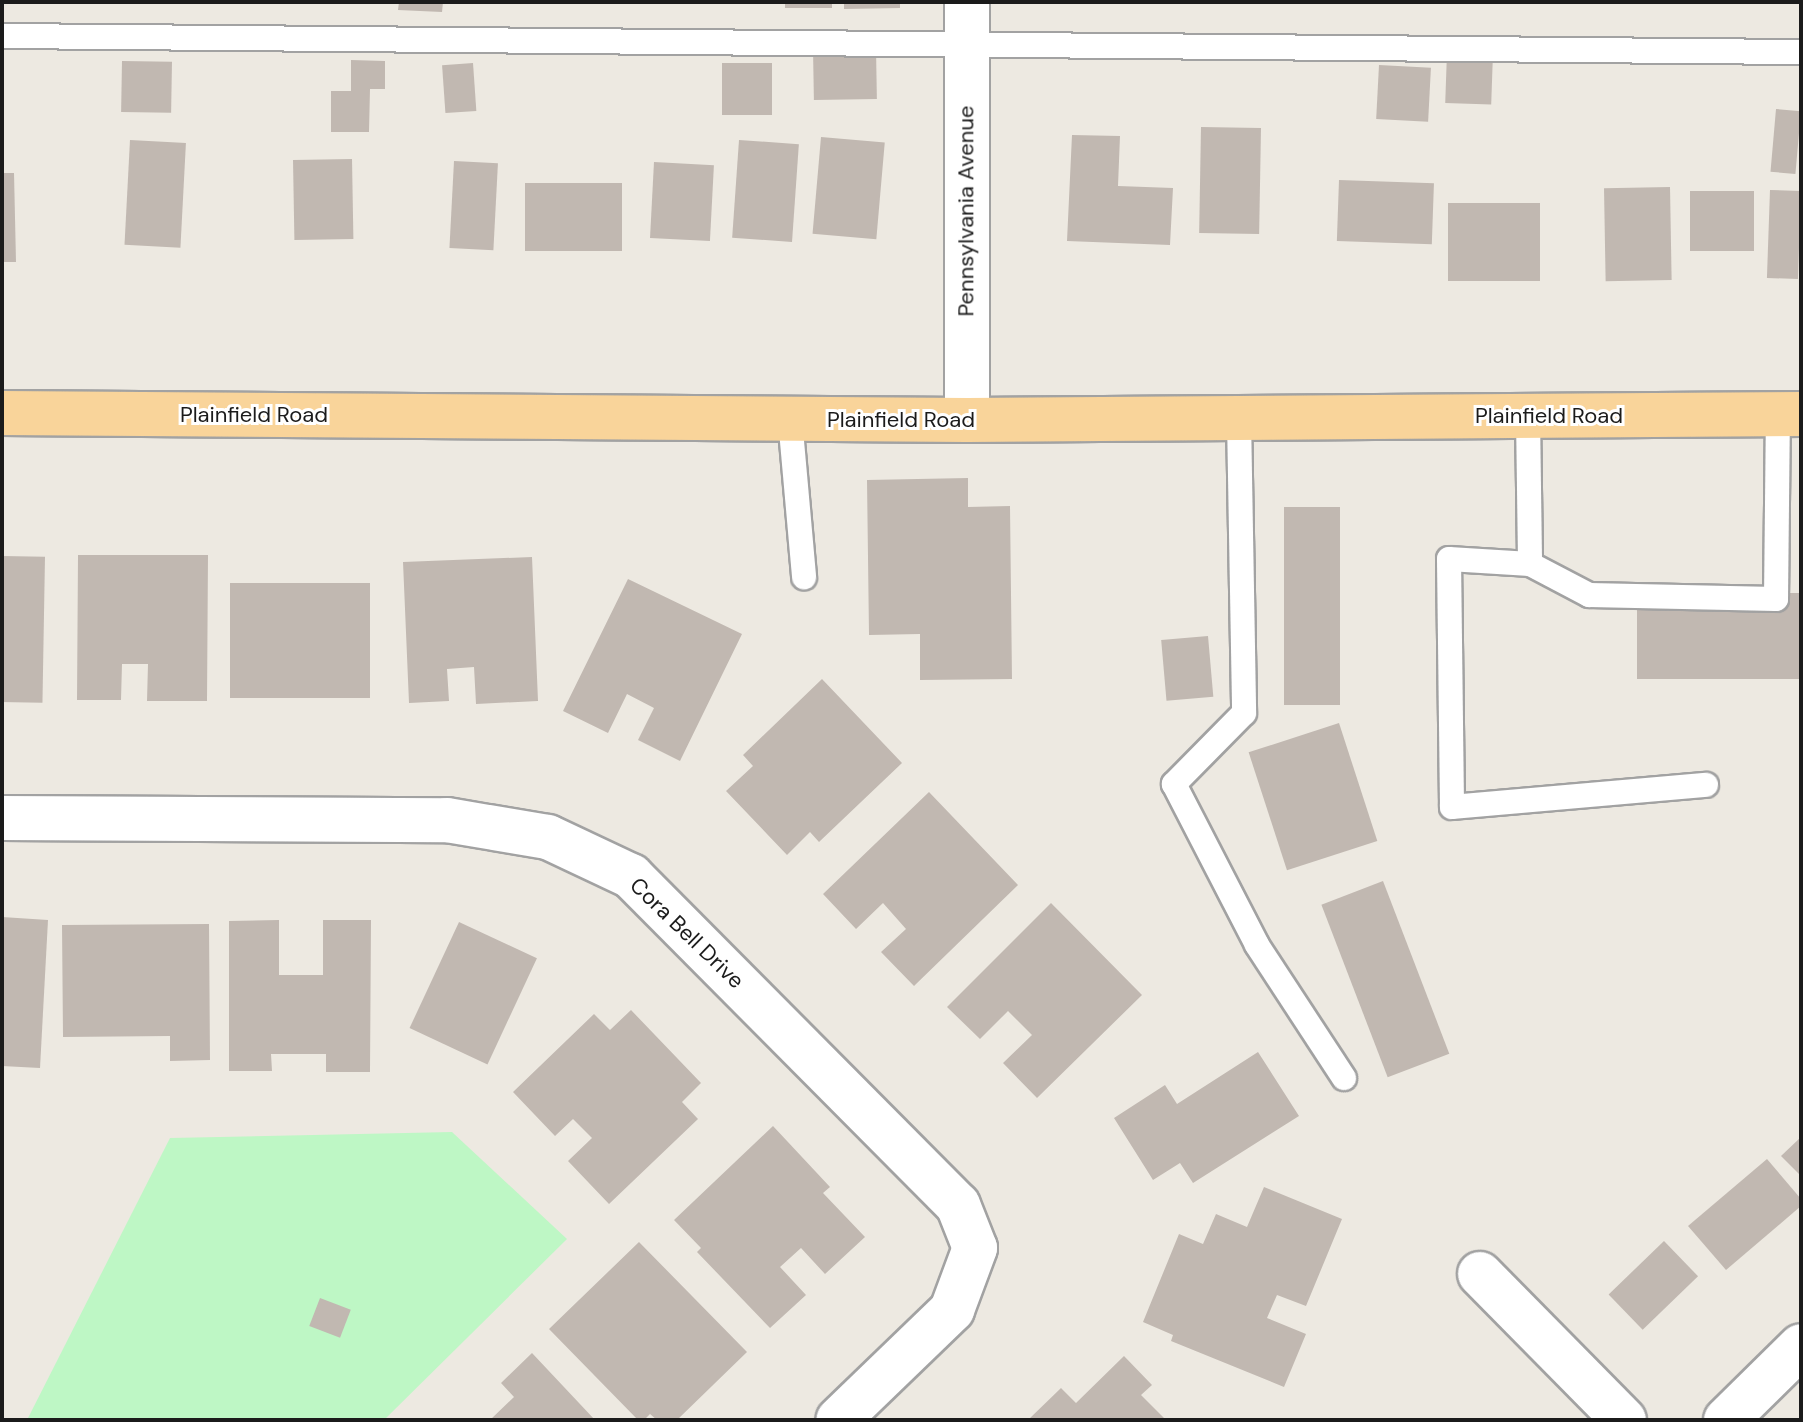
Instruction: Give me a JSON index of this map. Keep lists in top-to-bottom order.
{
  "streets": {
    "main road": ["Plainfield Road"],
    "street": ["Pennsylvania Avenue", "Cora Bell Drive"]
  },
  "crossings": [
    ["Pennsylvania Avenue", "Plainfield Road"]
  ]
}
